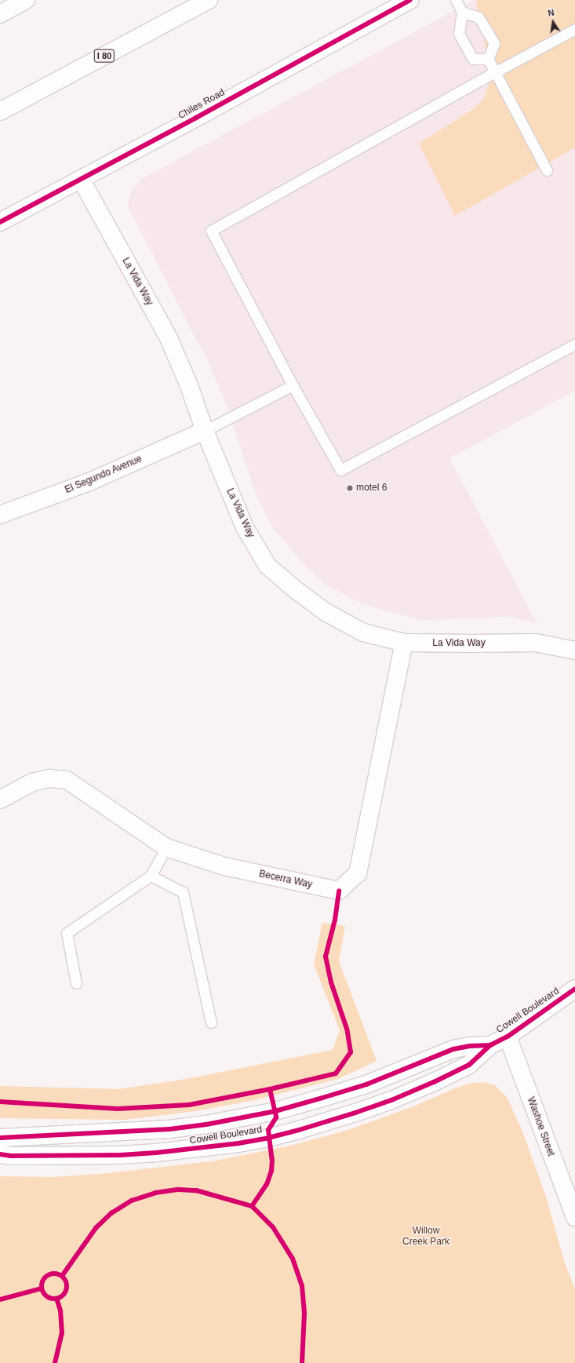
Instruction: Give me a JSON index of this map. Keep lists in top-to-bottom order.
{
  "streets": {
    "main road": [
      "I 80",
      "Chiles Road",
      "La Vida Way",
      "El Segundo Avenue",
      "Becerra Way",
      "Cowell Boulevard",
      "Washoe Street"
    ]
  },
  "crossings": [
    ["Chiles Road", "La Vida Way"],
    ["La Vida Way", "El Segundo Avenue"],
    ["La Vida Way", "Becerra Way"],
    ["Cowell Boulevard", "Washoe Street"]
  ],
  "parks": ["Willow Creek Park"],
  "places": ["motel 6"],
  "north": "top"
}
